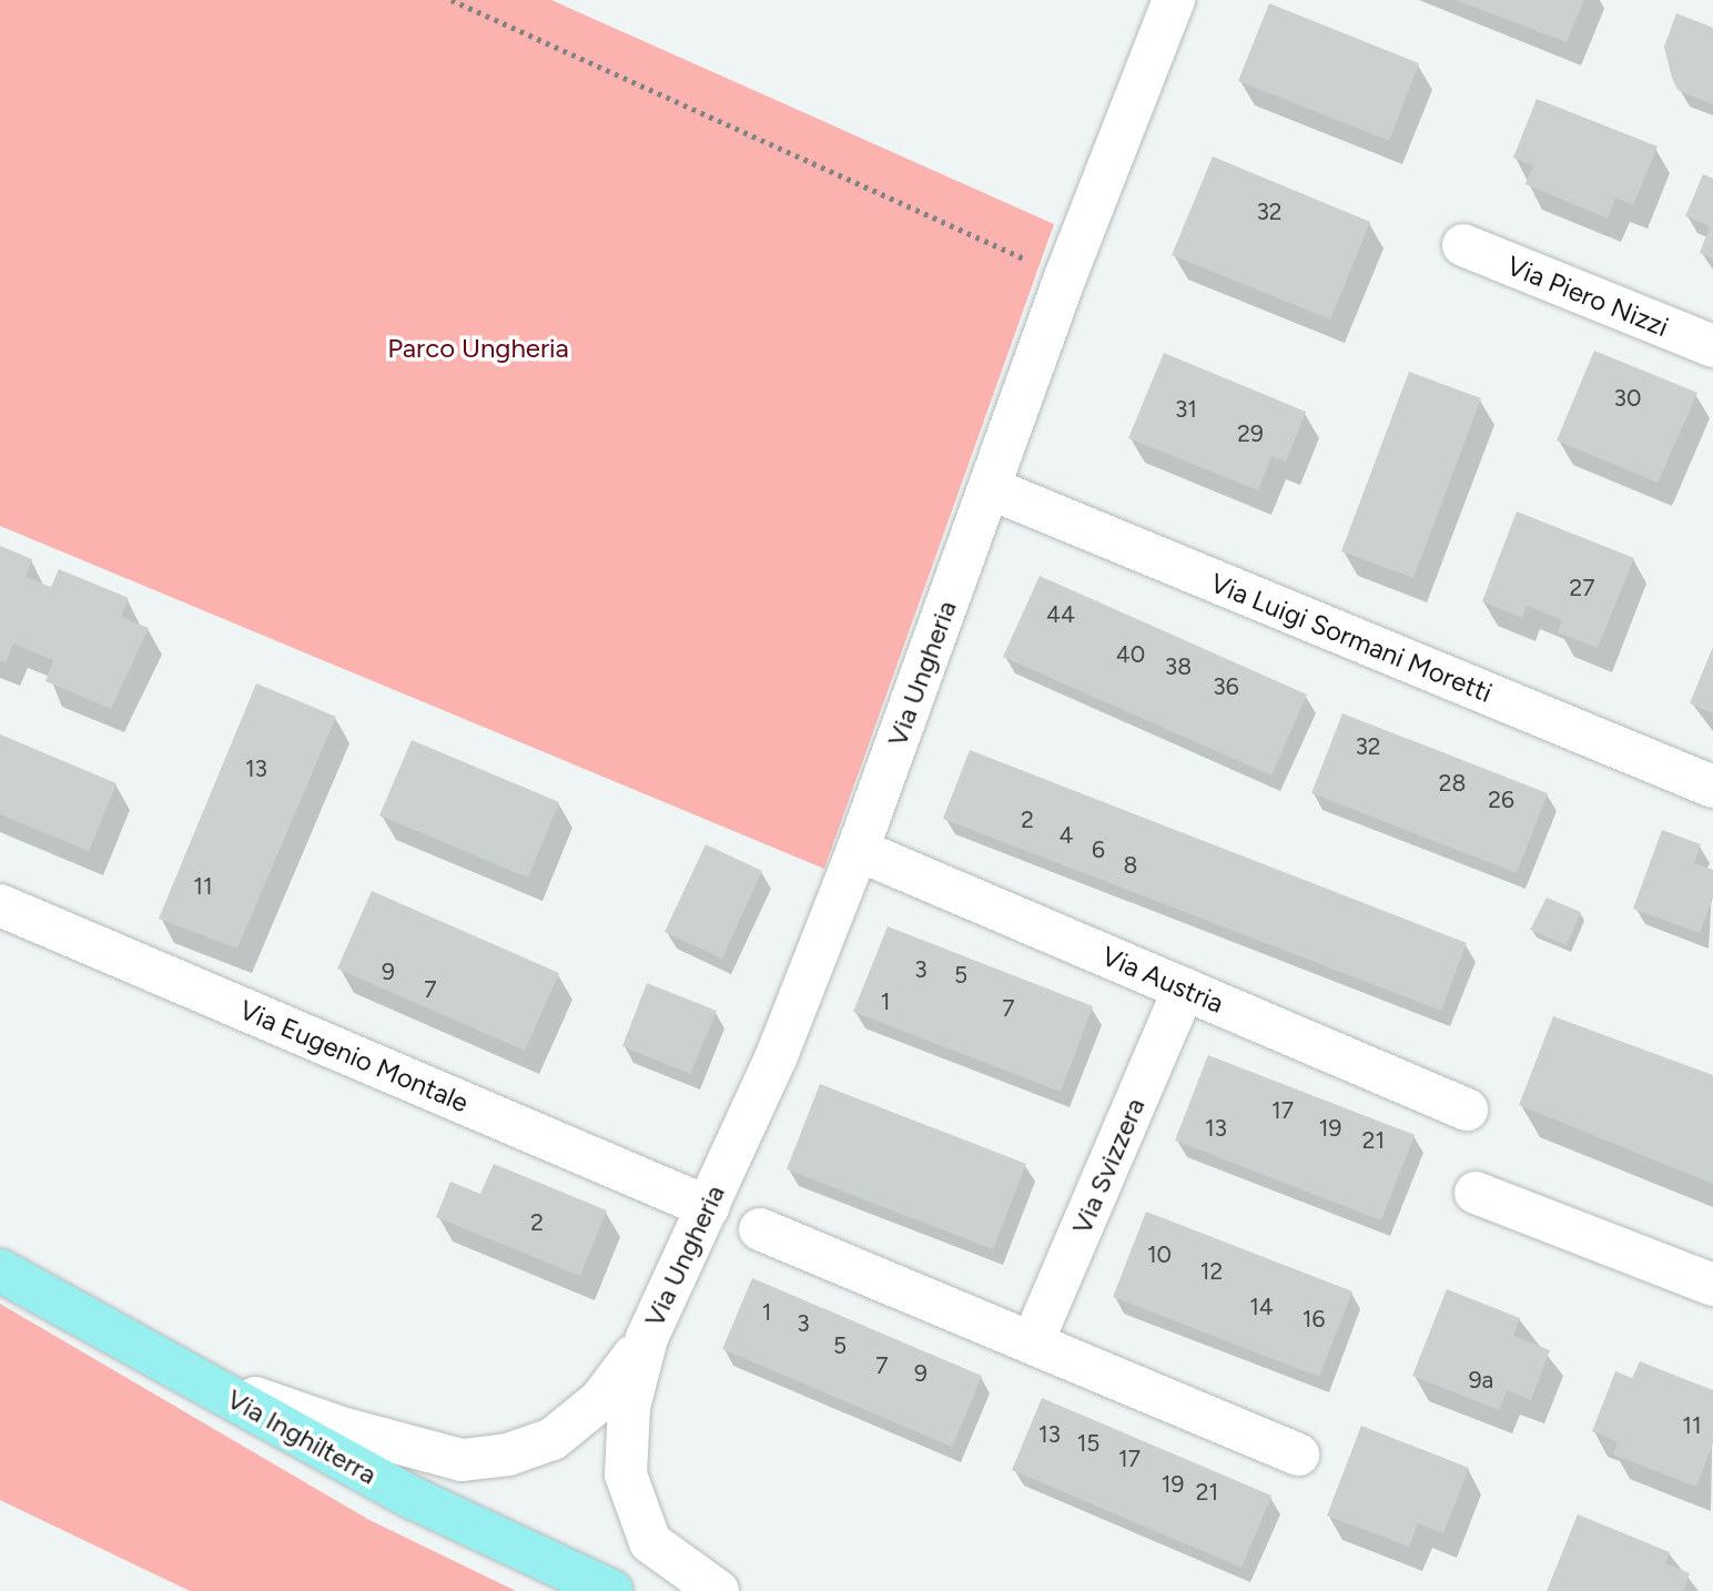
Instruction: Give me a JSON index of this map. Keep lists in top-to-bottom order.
{
  "streets": {
    "main road": ["Via Inghilterra"],
    "street": [
      "Via Piero Nizzi",
      "Via Luigi Sormani Moretti",
      "Via Ungheria",
      "Via Austria",
      "Via Eugenio Montale",
      "Via Svizzera"
    ]
  },
  "crossings": [
    ["Via Luigi Sormani Moretti", "Via Ungheria"],
    ["Via Ungheria", "Via Austria"],
    ["Via Ungheria", "Via Eugenio Montale"],
    ["Via Ungheria", "Via Inghilterra"],
    ["Via Austria", "Via Svizzera"]
  ],
  "parks": ["Parco Ungheria"],
  "house_numbers": [
    "32",
    "30",
    "31",
    "29",
    "27",
    "44",
    "40",
    "38",
    "36",
    "32",
    "13",
    "28",
    "26",
    "2",
    "4",
    "6",
    "8",
    "11",
    "3",
    "9",
    "5",
    "7",
    "1",
    "7",
    "17",
    "13",
    "19",
    "21",
    "2",
    "10",
    "12",
    "14",
    "1",
    "16",
    "3",
    "5",
    "7",
    "9",
    "9a",
    "11",
    "13",
    "15",
    "17",
    "19",
    "21"
  ]
}
